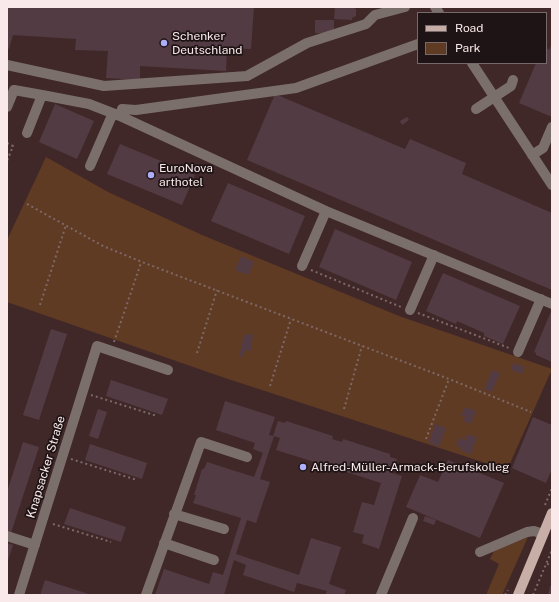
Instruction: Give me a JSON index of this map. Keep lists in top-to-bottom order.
{
  "streets": {
    "street": ["Knapsacker Straße"]
  },
  "places": ["Schenker Deutschland", "EuroNova arthotel", "Alfred-Müller-Armack-Berufskolleg"],
  "legend": ["Road", "Park"]
}
